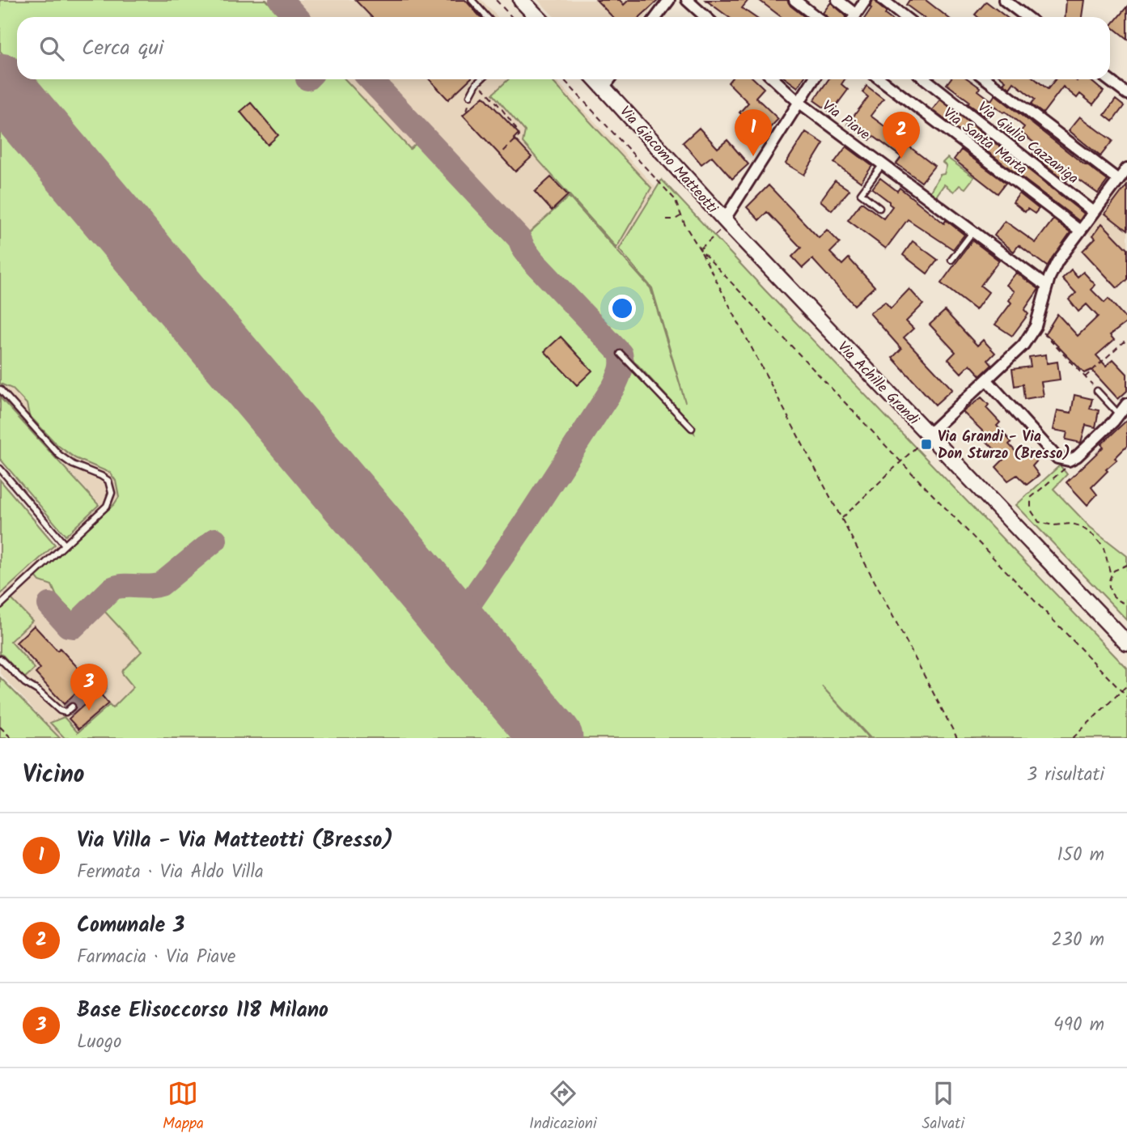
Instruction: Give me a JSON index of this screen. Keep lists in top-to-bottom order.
{
  "streets": {
    "street": [
      "Via Piave",
      "Via Santa Marta",
      "Via Giulio Cazzaniga",
      "Via Giacomo Matteotti",
      "Via Achille Grandi"
    ]
  },
  "crossings": [
    ["Via Giacomo Matteotti", "Via Achille Grandi"]
  ],
  "places": {
    "transit": ["Via Grandi - Via Don Sturzo (Bresso)"]
  },
  "page": {
    "search": "Cerca qui",
    "pins": ["1", "2", "3"],
    "heading": ["Vicino", "3 risultati"],
    "list": [
      {
        "mark": "1",
        "name": "Via Villa - Via Matteotti (Bresso)",
        "note": "Fermata · Via Aldo Villa",
        "value": "150 m"
      },
      {
        "mark": "2",
        "name": "Comunale 3",
        "note": "Farmacia · Via Piave",
        "value": "230 m"
      },
      {
        "mark": "3",
        "name": "Base Elisoccorso 118 Milano",
        "note": "Luogo",
        "value": "490 m"
      }
    ],
    "nav": ["Mappa", "Indicazioni", "Salvati"]
  }
}
